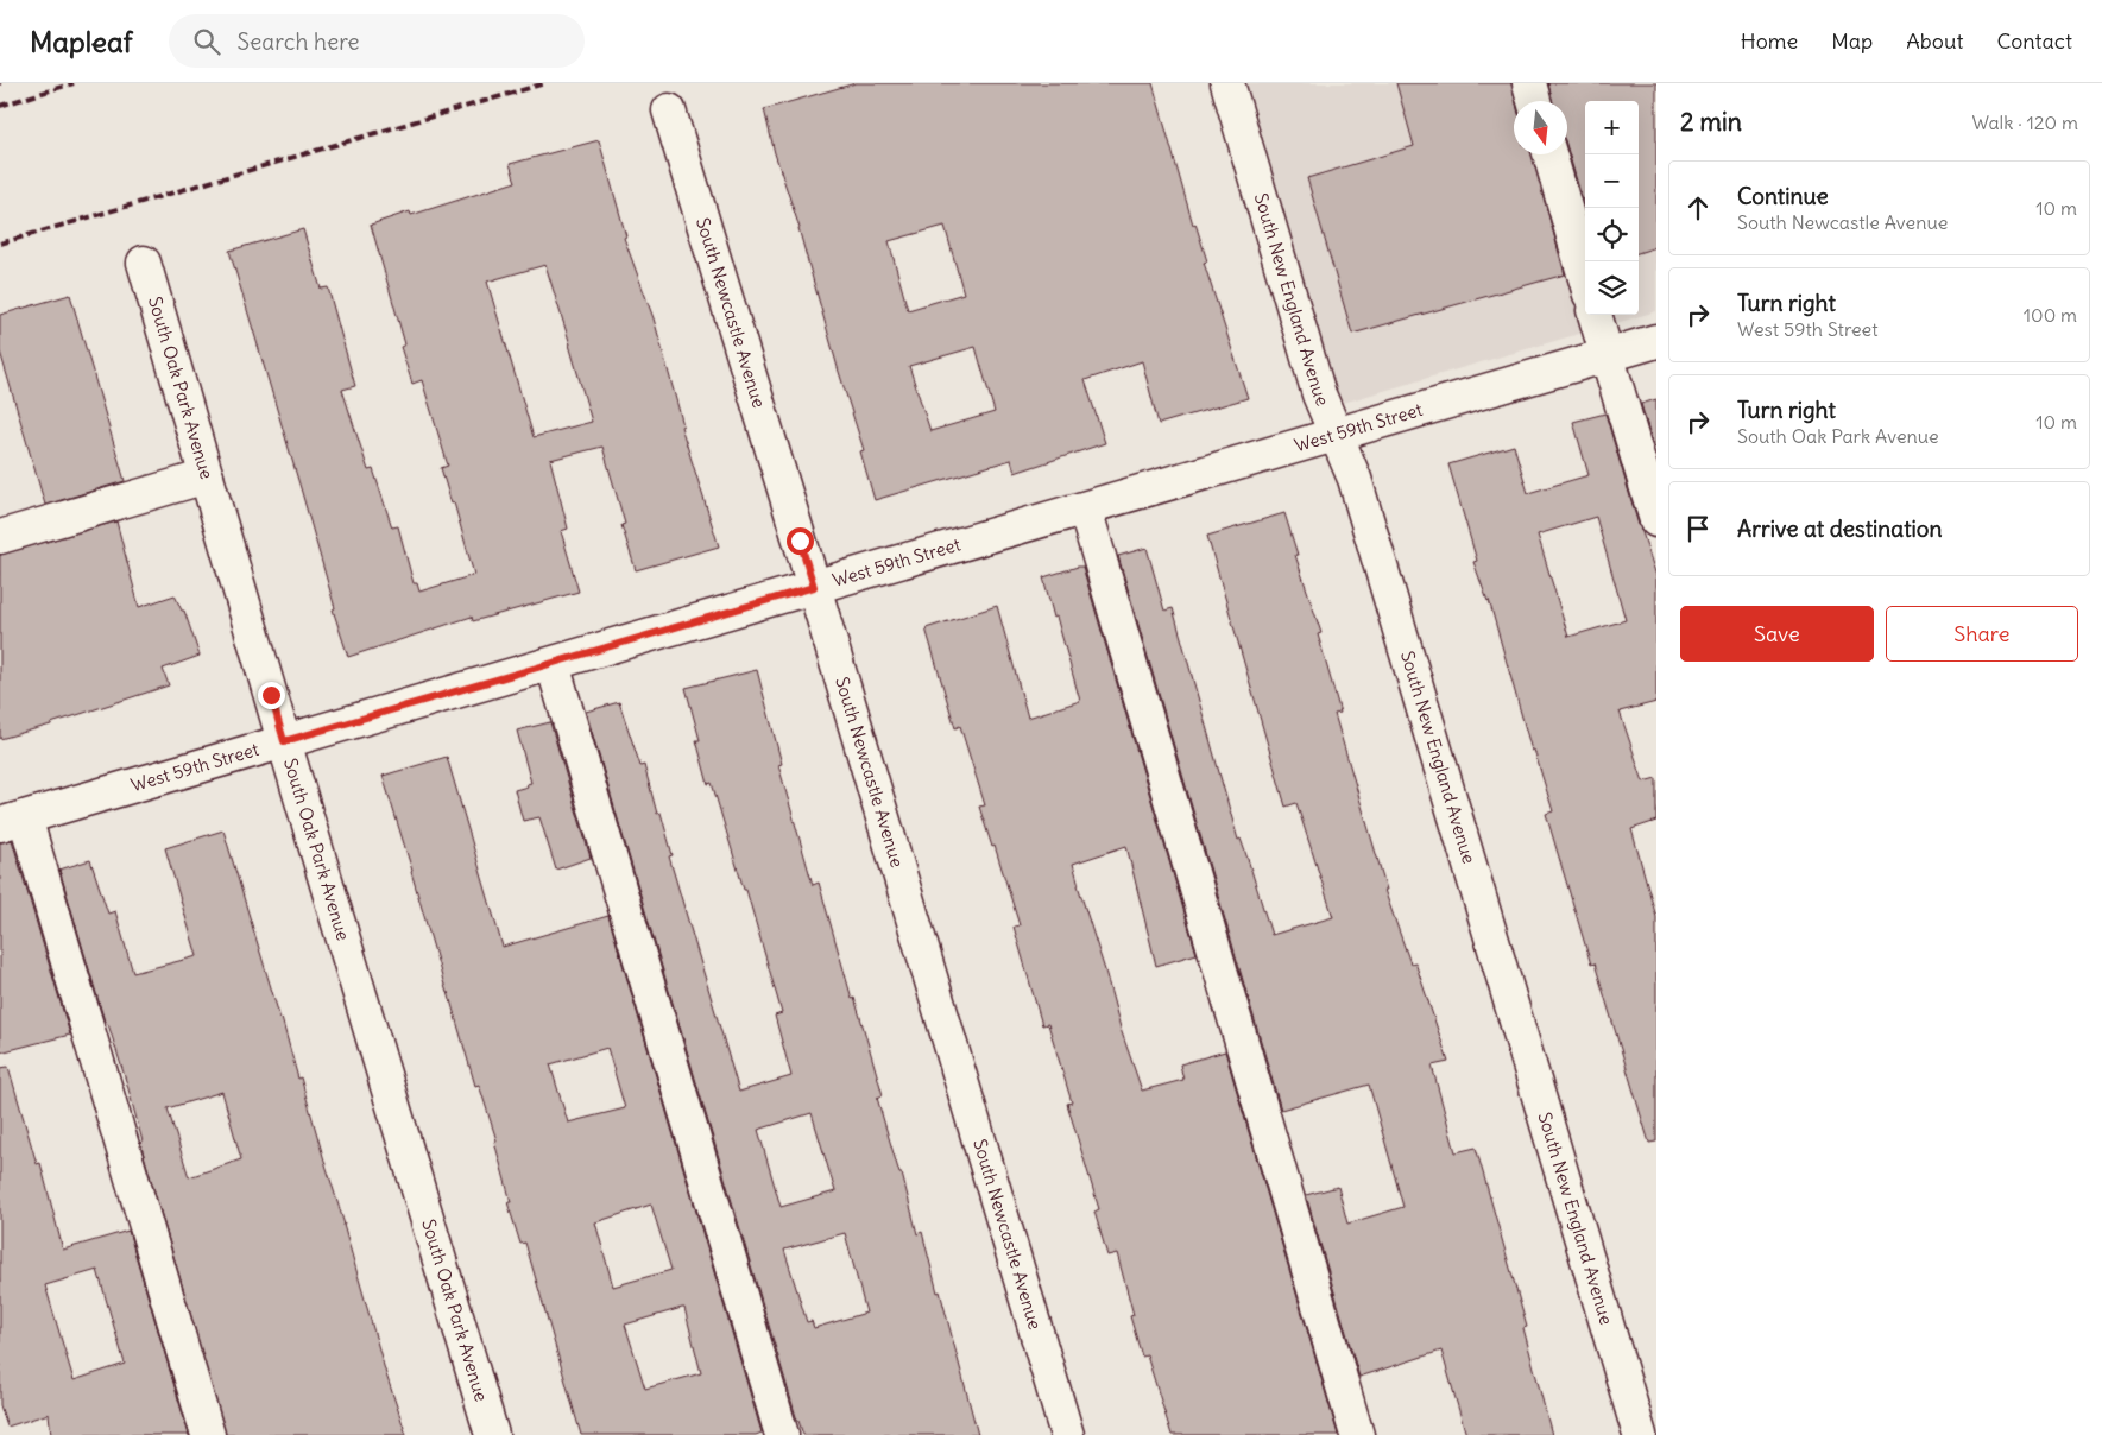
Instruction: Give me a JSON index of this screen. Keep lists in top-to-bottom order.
{
  "streets": {
    "street": [
      "South New England Avenue",
      "South Newcastle Avenue",
      "South Oak Park Avenue",
      "West 59th Street"
    ]
  },
  "crossings": [
    ["South New England Avenue", "West 59th Street"],
    ["South Newcastle Avenue", "West 59th Street"],
    ["South Oak Park Avenue", "West 59th Street"]
  ],
  "north": "bottom",
  "page": {
    "header": "Mapleaf",
    "search": "Search here",
    "nav": [
      "Home",
      "Map",
      "About",
      "Contact"
    ],
    "heading": ["2 min", "Walk · 120 m"],
    "map_buttons": ["+", "−"],
    "list": [
      ["Continue", "South Newcastle Avenue", "10 m"],
      ["Turn right", "West 59th Street", "100 m"],
      ["Turn right", "South Oak Park Avenue", "10 m"],
      "Arrive at destination"
    ],
    "buttons": ["Save", "Share"]
  }
}
